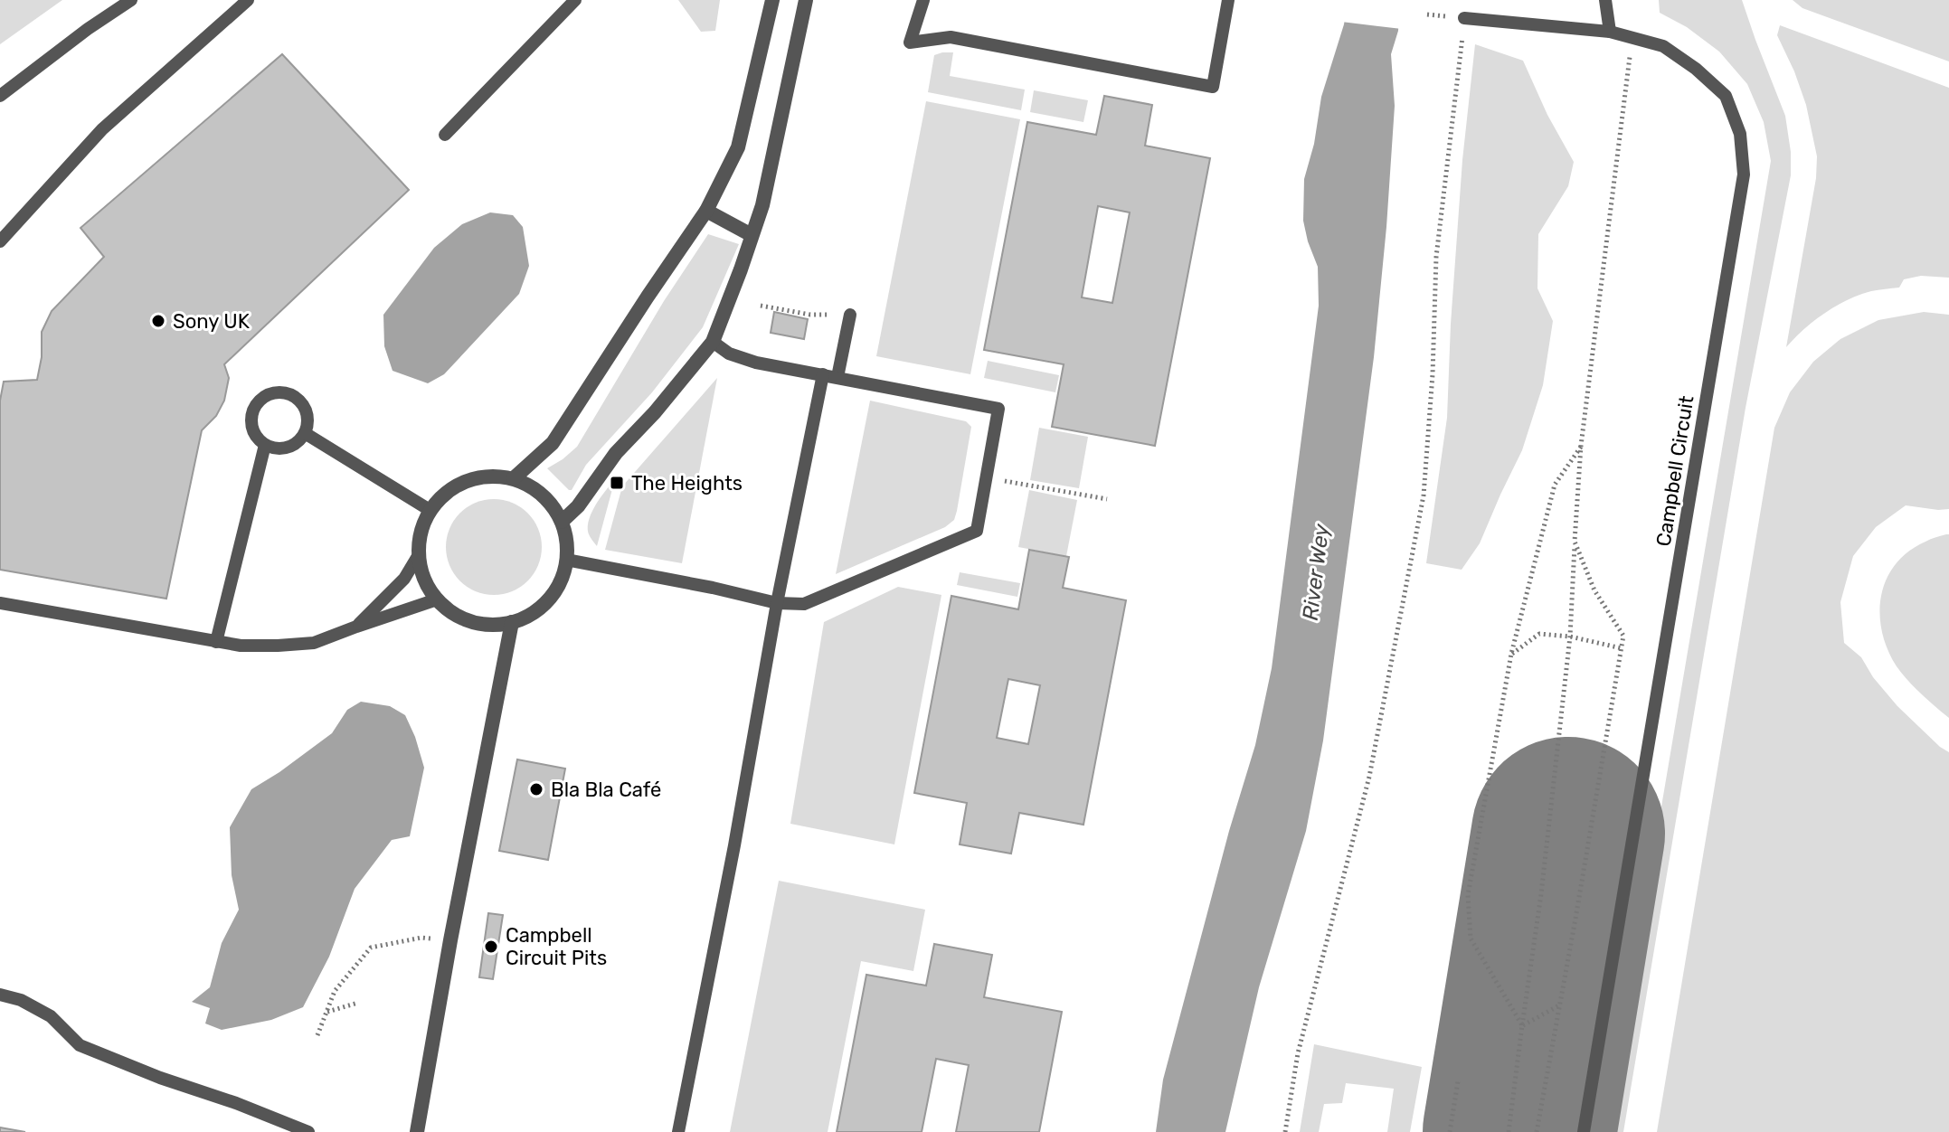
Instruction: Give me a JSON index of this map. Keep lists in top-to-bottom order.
{
  "streets": {
    "lane": ["Campbell Circuit"]
  },
  "water": ["River Wey"],
  "places": {
    "other": ["Sony UK", "Bla Bla Café", "Campbell Circuit Pits"],
    "transit": ["The Heights"]
  }
}
